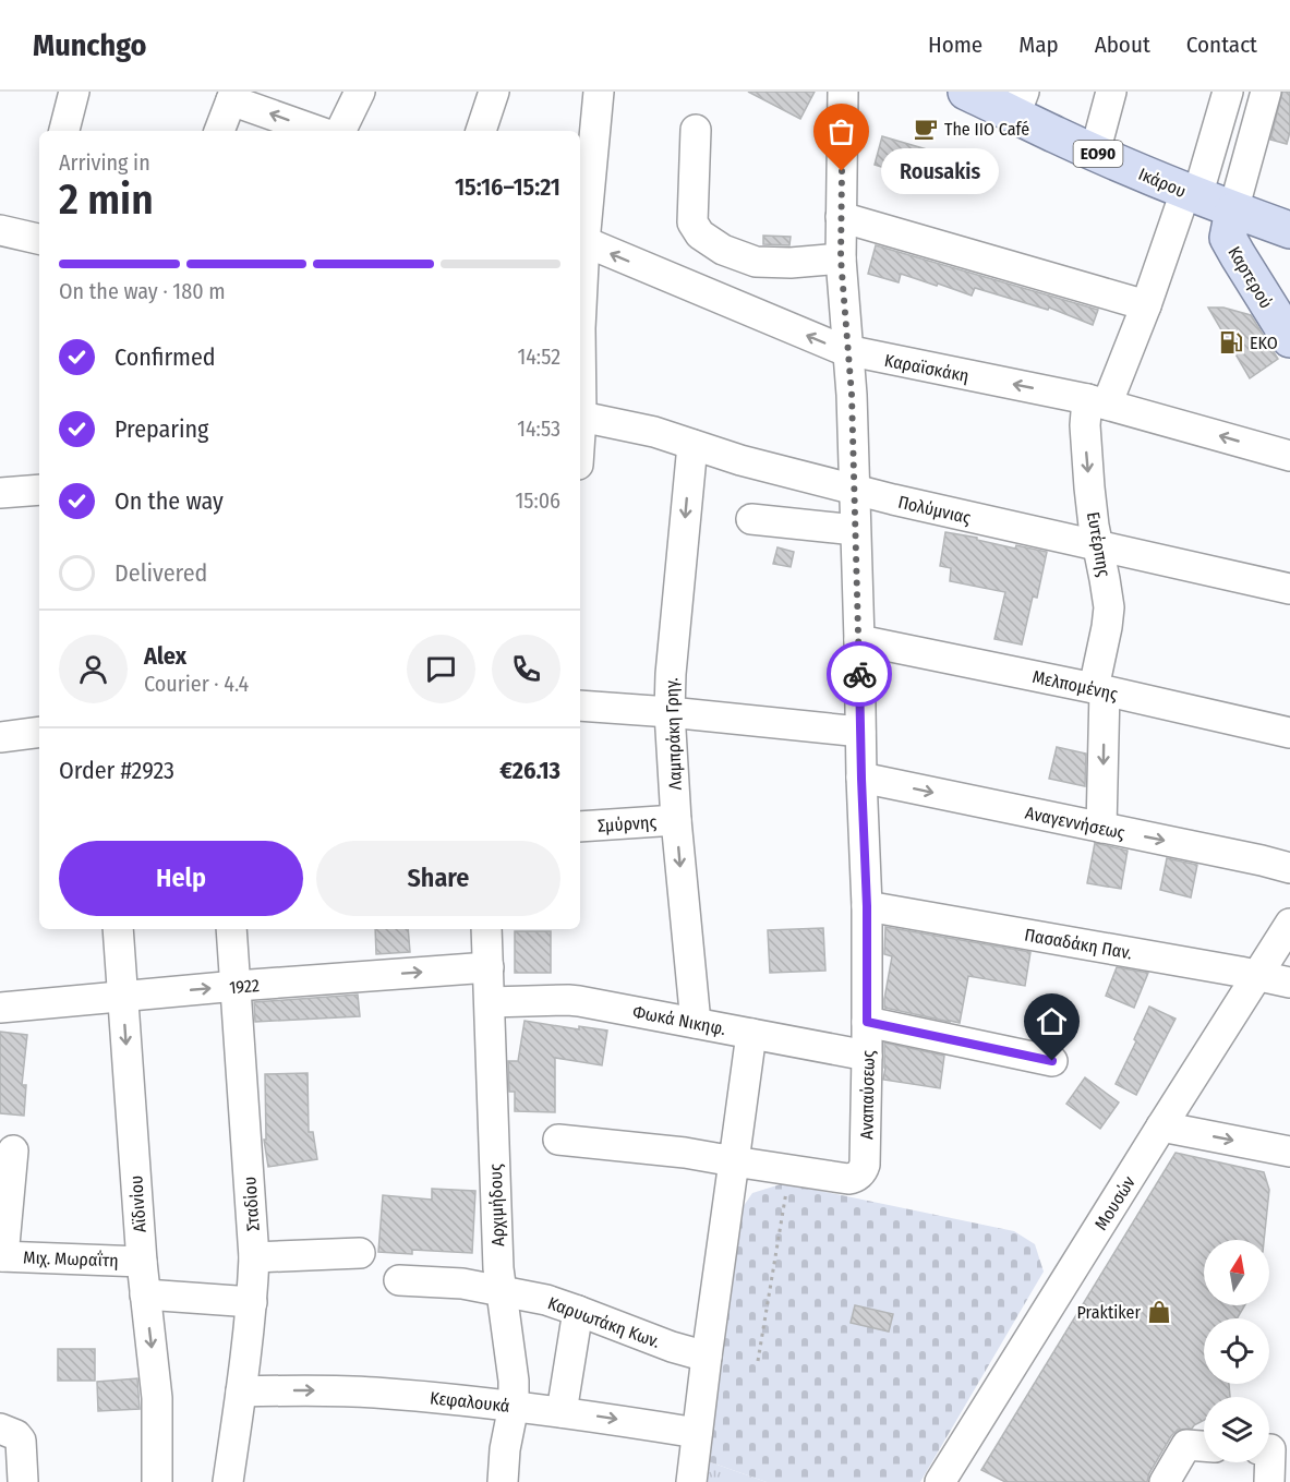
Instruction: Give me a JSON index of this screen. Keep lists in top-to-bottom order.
{
  "streets": {
    "main road": ["ΕΟ90", "Ικάρου", "Καρτερού"],
    "street": [
      "Καραϊσκάκη",
      "Πολύμνιας",
      "Ευτέρπης",
      "Μελπομένης",
      "Λαμπράκη Γρηγ.",
      "Αναγεννήσεως",
      "Σμύρνης",
      "Πασαδάκη Παν.",
      "1922",
      "Φωκά Νικηφ.",
      "Αναπαύσεως",
      "Μουσών",
      "Αϊδινίου",
      "Σταδίου",
      "Αρχιμήδους",
      "Μιχ. Μωραΐτη",
      "Καρυωτάκη Κων.",
      "Κεφαλουκά"
    ]
  },
  "crossings": [
    ["Ικάρου", "Καρτερού"],
    ["Ικάρου", "Ευτέρπης"],
    ["Καραϊσκάκη", "Ευτέρπης"],
    ["Καραϊσκάκη", "Αναπαύσεως"],
    ["Πολύμνιας", "Ευτέρπης"],
    ["Πολύμνιας", "Λαμπράκη Γρηγ."],
    ["Πολύμνιας", "Αναπαύσεως"],
    ["Ευτέρπης", "Μελπομένης"],
    ["Ευτέρπης", "Αναγεννήσεως"],
    ["Μελπομένης", "Αναπαύσεως"],
    ["Λαμπράκη Γρηγ.", "Σμύρνης"],
    ["Λαμπράκη Γρηγ.", "Φωκά Νικηφ."],
    ["Αναγεννήσεως", "Αναπαύσεως"],
    ["Πασαδάκη Παν.", "Αναπαύσεως"],
    ["Πασαδάκη Παν.", "Μουσών"],
    ["1922", "Αϊδινίου"],
    ["1922", "Σταδίου"],
    ["1922", "Αρχιμήδους"],
    ["Φωκά Νικηφ.", "Αναπαύσεως"],
    ["Φωκά Νικηφ.", "Αρχιμήδους"],
    ["Αϊδινίου", "Μιχ. Μωραΐτη"],
    ["Σταδίου", "Κεφαλουκά"],
    ["Αρχιμήδους", "Καρυωτάκη Κων."],
    ["Αρχιμήδους", "Κεφαλουκά"]
  ],
  "one_way": [
    "Ευτέρπης",
    "Λαμπράκη Γρηγ.",
    "1922",
    "Αϊδινίου",
    "Κεφαλουκά"
  ],
  "places": {
    "cafe": ["The IIO Café"],
    "other": ["Rousakis"],
    "fuel station": ["EKO"],
    "shop": ["Praktiker"]
  },
  "north": "top",
  "page": {
    "header": "Munchgo",
    "nav": [
      "Home",
      "Map",
      "About",
      "Contact"
    ],
    "heading": ["2 min", "Arriving in", "15:16–15:21"],
    "panel": [
      "Alex",
      "Courier · 4.4",
      "Order #2923",
      "€26.13"
    ],
    "bubble": "Rousakis",
    "bar": "On the way · 180 m",
    "list": [
      ["Confirmed", "14:52"],
      ["Preparing", "14:53"],
      ["On the way", "15:06"],
      "Delivered"
    ],
    "buttons": ["Help", "Share"]
  }
}
